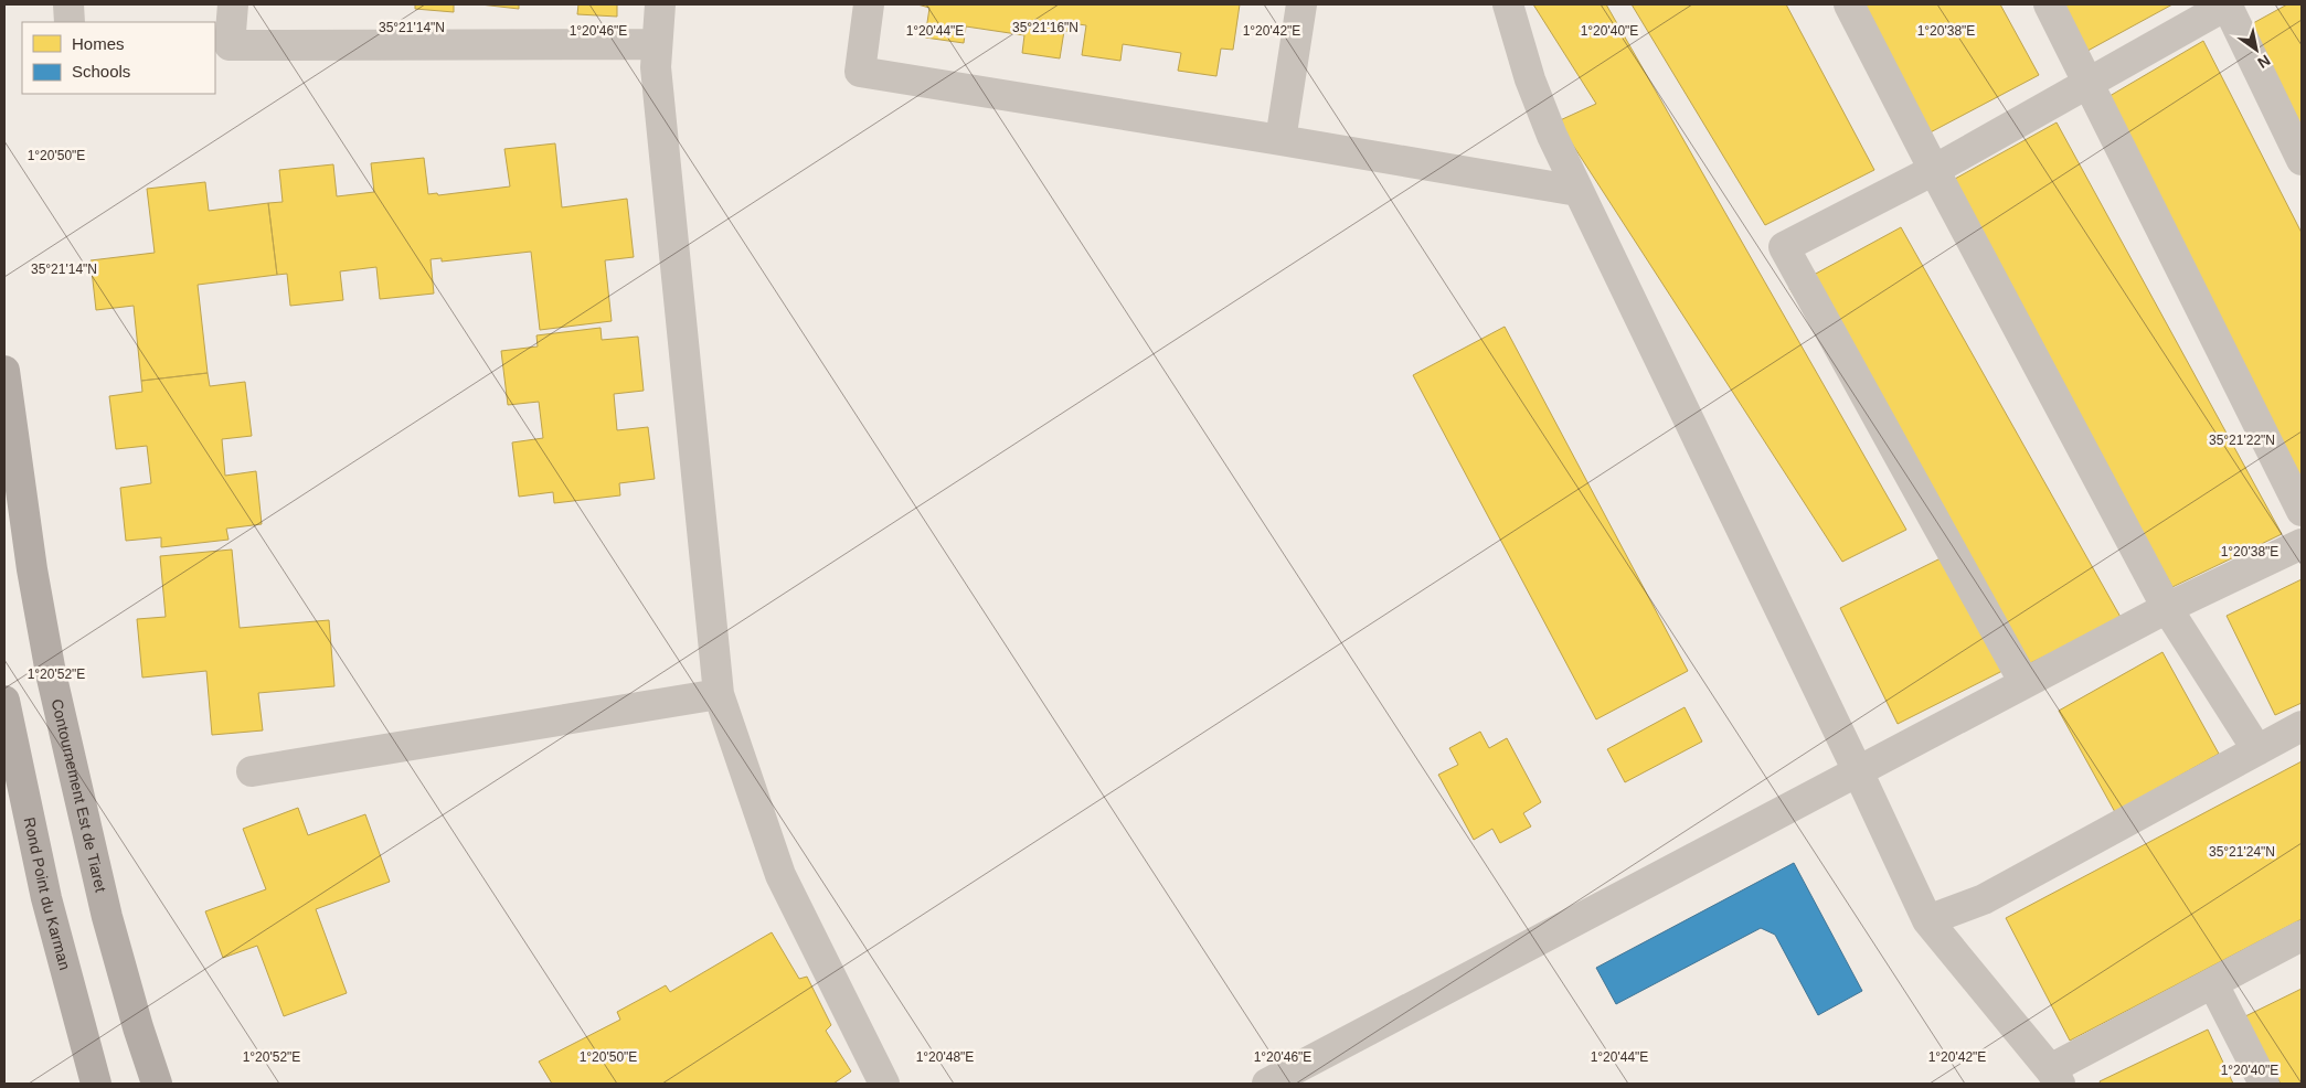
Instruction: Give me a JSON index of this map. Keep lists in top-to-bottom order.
{
  "streets": {
    "highway": ["Contournement Est de Tiaret", "Rond Point du Karman"]
  },
  "legend": ["Homes", "Schools"],
  "north": "bottom right",
  "coordinates": [
    "35°21'14\"N",
    "35°21'16\"N",
    "1°20'46\"E",
    "1°20'44\"E",
    "1°20'42\"E",
    "1°20'40\"E",
    "1°20'38\"E",
    "1°20'50\"E",
    "35°21'22\"N",
    "1°20'52\"E",
    "35°21'24\"N",
    "1°20'48\"E"
  ]
}
